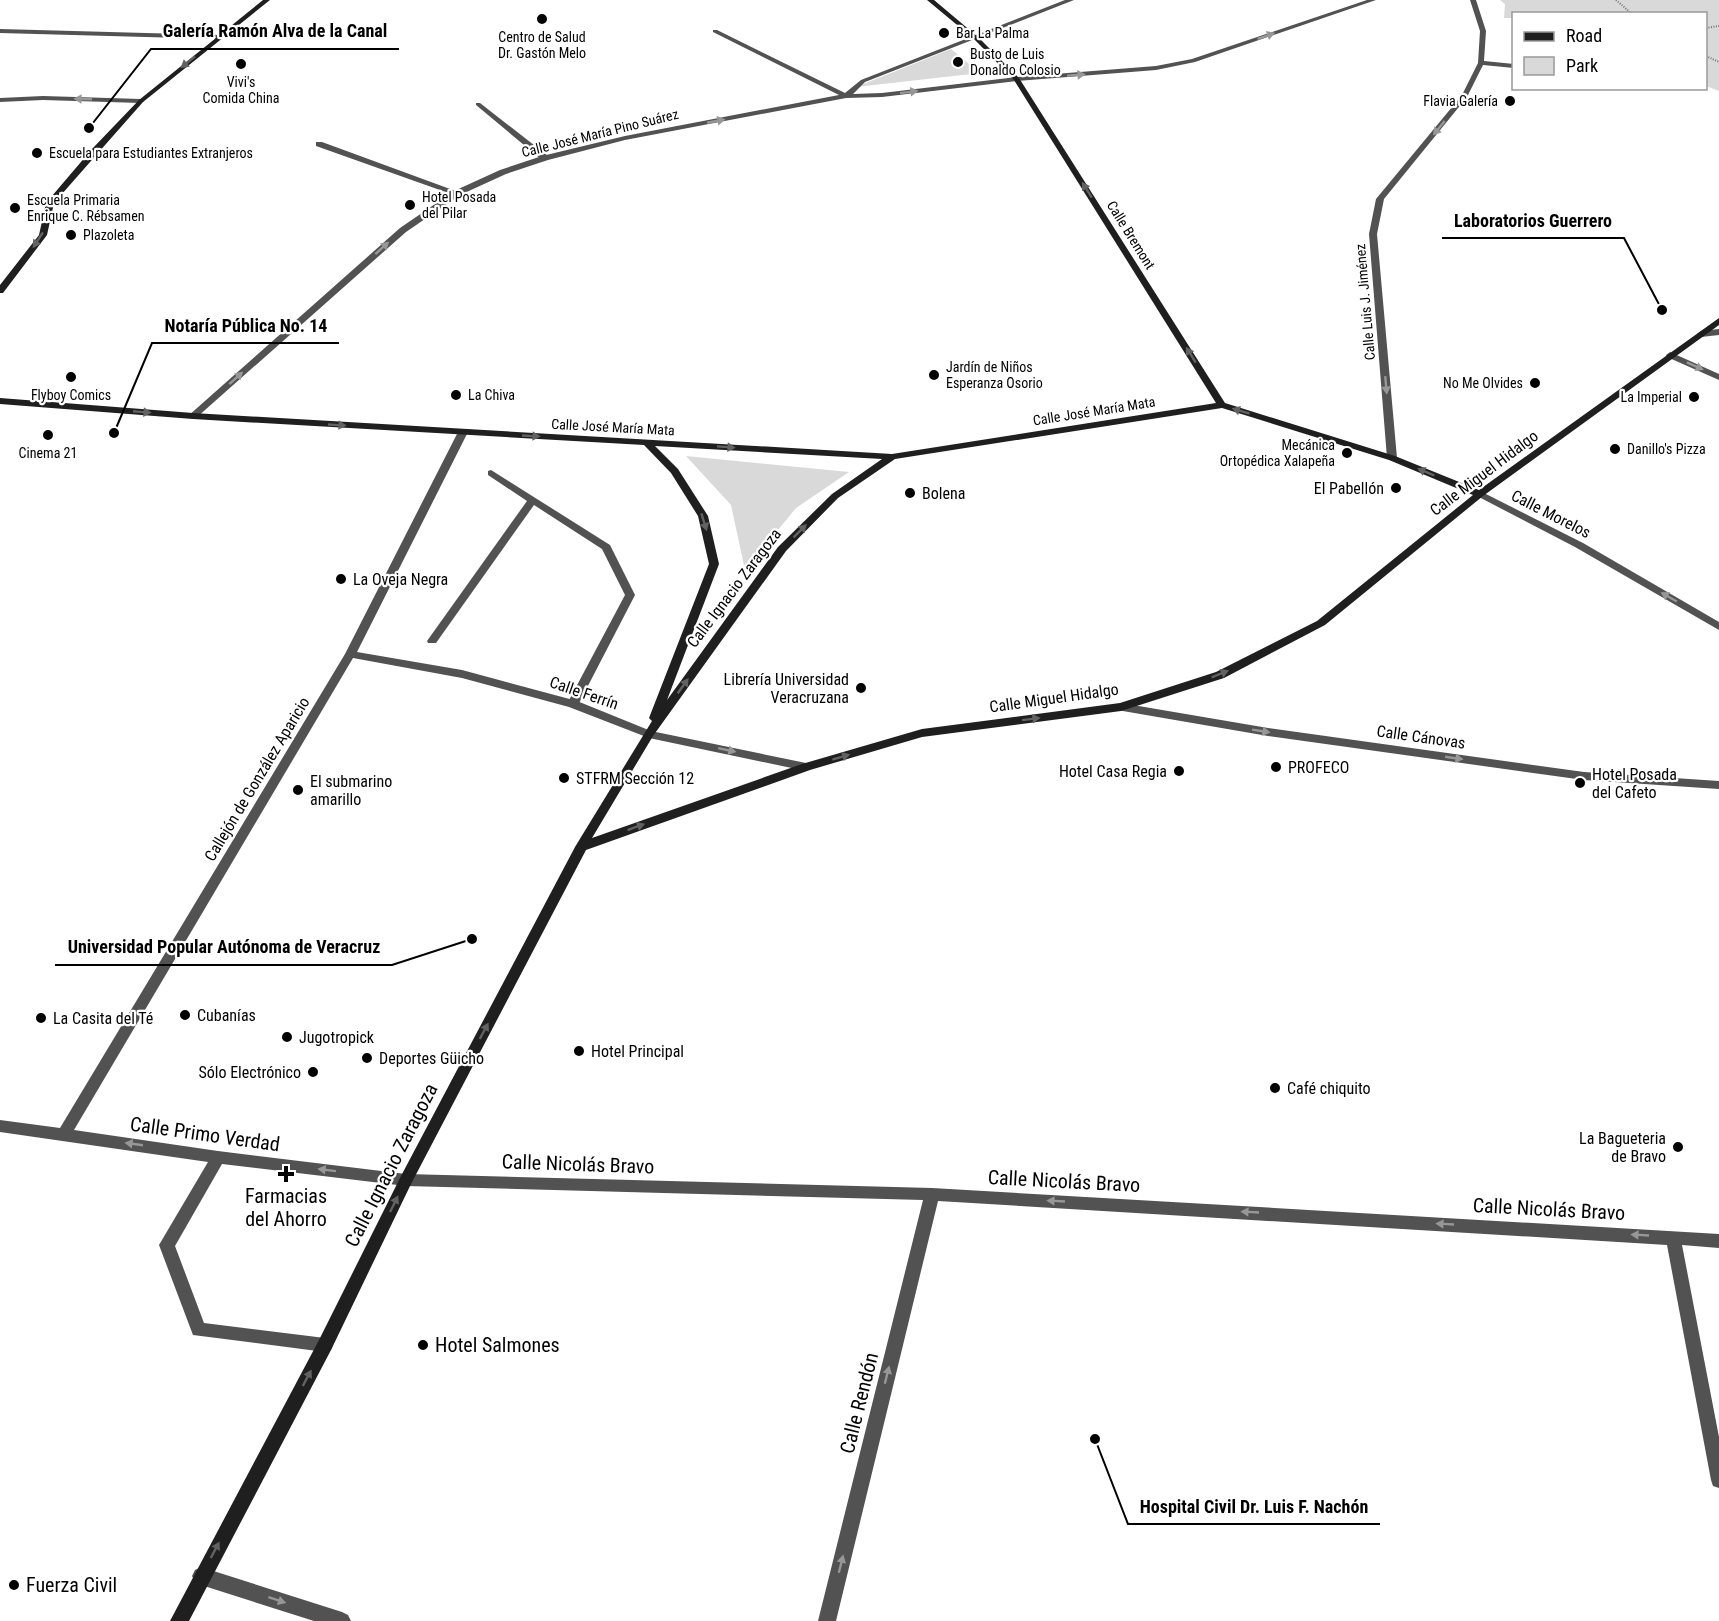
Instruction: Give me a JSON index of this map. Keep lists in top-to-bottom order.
{
  "streets": {
    "main road": [
      "Calle Bremont",
      "Calle José María Mata",
      "Calle Miguel Hidalgo",
      "Calle Morelos",
      "Calle Ignacio Zaragoza"
    ],
    "street": [
      "Calle José María Pino Suárez",
      "Calle Luis J. Jiménez",
      "Calle Ferrín",
      "Calle Cánovas",
      "Callejón de González Aparicio",
      "Calle Primo Verdad",
      "Calle Nicolás Bravo",
      "Calle Rendón"
    ]
  },
  "crossings": [
    ["Calle José María Pino Suárez", "Calle Bremont"],
    ["Calle José María Pino Suárez", "Calle José María Mata"],
    ["Calle Bremont", "Calle José María Mata"],
    ["Calle Bremont", "Calle Morelos"],
    ["Calle Luis J. Jiménez", "Calle Morelos"],
    ["Calle José María Mata", "Calle Morelos"],
    ["Calle José María Mata", "Calle Ignacio Zaragoza"],
    ["Calle José María Mata", "Callejón de González Aparicio"],
    ["Calle Miguel Hidalgo", "Calle Morelos"],
    ["Calle Miguel Hidalgo", "Calle Ignacio Zaragoza"],
    ["Calle Miguel Hidalgo", "Calle Ferrín"],
    ["Calle Miguel Hidalgo", "Calle Cánovas"],
    ["Calle Ignacio Zaragoza", "Calle Ferrín"],
    ["Calle Ignacio Zaragoza", "Calle Primo Verdad"],
    ["Calle Ignacio Zaragoza", "Calle Nicolás Bravo"],
    ["Calle Ferrín", "Callejón de González Aparicio"],
    ["Callejón de González Aparicio", "Calle Primo Verdad"],
    ["Calle Primo Verdad", "Calle Nicolás Bravo"],
    ["Calle Nicolás Bravo", "Calle Rendón"]
  ],
  "one_way": [
    "Calle José María Pino Suárez",
    "Calle Bremont",
    "Calle Luis J. Jiménez",
    "Calle José María Mata",
    "Calle Miguel Hidalgo",
    "Calle Morelos",
    "Calle Cánovas",
    "Calle Primo Verdad",
    "Calle Nicolás Bravo",
    "Calle Rendón"
  ],
  "places": {
    "other": [
      "Centro de Salud Dr. Gastón Melo",
      "Bar La Palma",
      "Busto de Luis Donaldo Colosio",
      "Vivi's Comida China",
      "Flavia Galería",
      "Galería Ramón Alva de la Canal",
      "Escuela para Estudiantes Extranjeros",
      "Hotel Posada del Pilar",
      "Escuela Primaria Enrique C. Rébsamen",
      "Plazoleta",
      "Laboratorios Guerrero",
      "Jardín de Niños Esperanza Osorio",
      "Flyboy Comics",
      "No Me Olvides",
      "La Chiva",
      "La Imperial",
      "Notaría Pública No. 14",
      "Cinema 21",
      "Danillo's Pizza",
      "Mecánica Ortopédica Xalapeña",
      "El Pabellón",
      "Bolena",
      "La Oveja Negra",
      "Librería Universidad Veracruzana",
      "PROFECO",
      "Hotel Casa Regia",
      "STFRM Sección 12",
      "Hotel Posada del Cafeto",
      "El submarino amarillo",
      "Universidad Popular Autónoma de Veracruz",
      "Cubanías",
      "La Casita del Té",
      "Jugotropick",
      "Hotel Principal",
      "Deportes Güicho",
      "Sólo Electrónico",
      "Café chiquito",
      "La Bagueteria de Bravo",
      "Hotel Salmones",
      "Hospital Civil Dr. Luis F. Nachón",
      "Fuerza Civil"
    ],
    "health": ["Farmacias del Ahorro"]
  },
  "legend": ["Road", "Park"]
}
